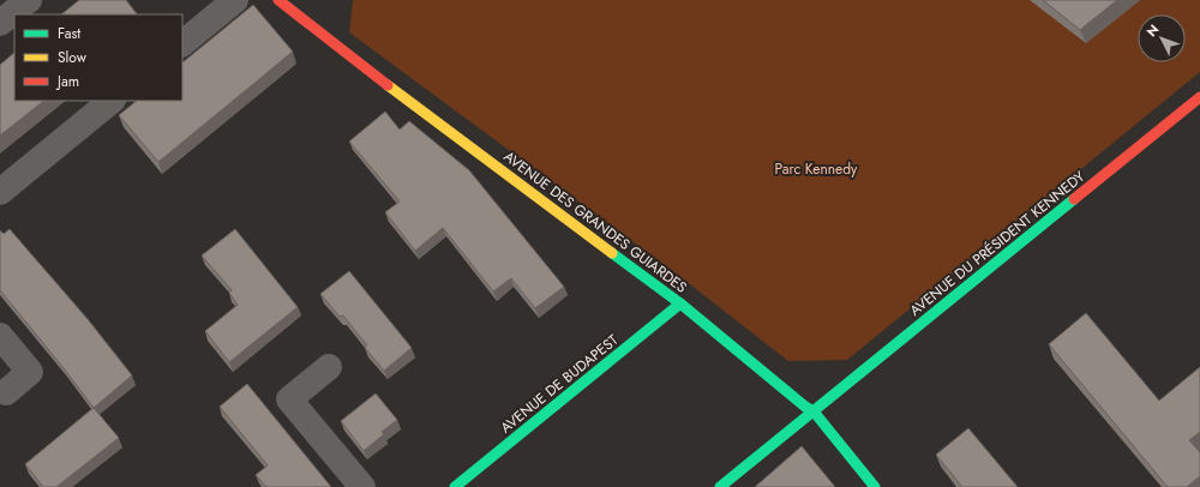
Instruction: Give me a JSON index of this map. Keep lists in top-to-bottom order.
{
  "streets": {
    "street": ["AVENUE DES GRANDES GUIARDES", "AVENUE DU PRÉSIDENT KENNEDY", "AVENUE DE BUDAPEST"]
  },
  "crossings": [
    ["AVENUE DES GRANDES GUIARDES", "AVENUE DU PRÉSIDENT KENNEDY"],
    ["AVENUE DES GRANDES GUIARDES", "AVENUE DE BUDAPEST"]
  ],
  "parks": ["Parc Kennedy"],
  "legend": ["Fast", "Slow", "Jam"],
  "north": "top left"
}
